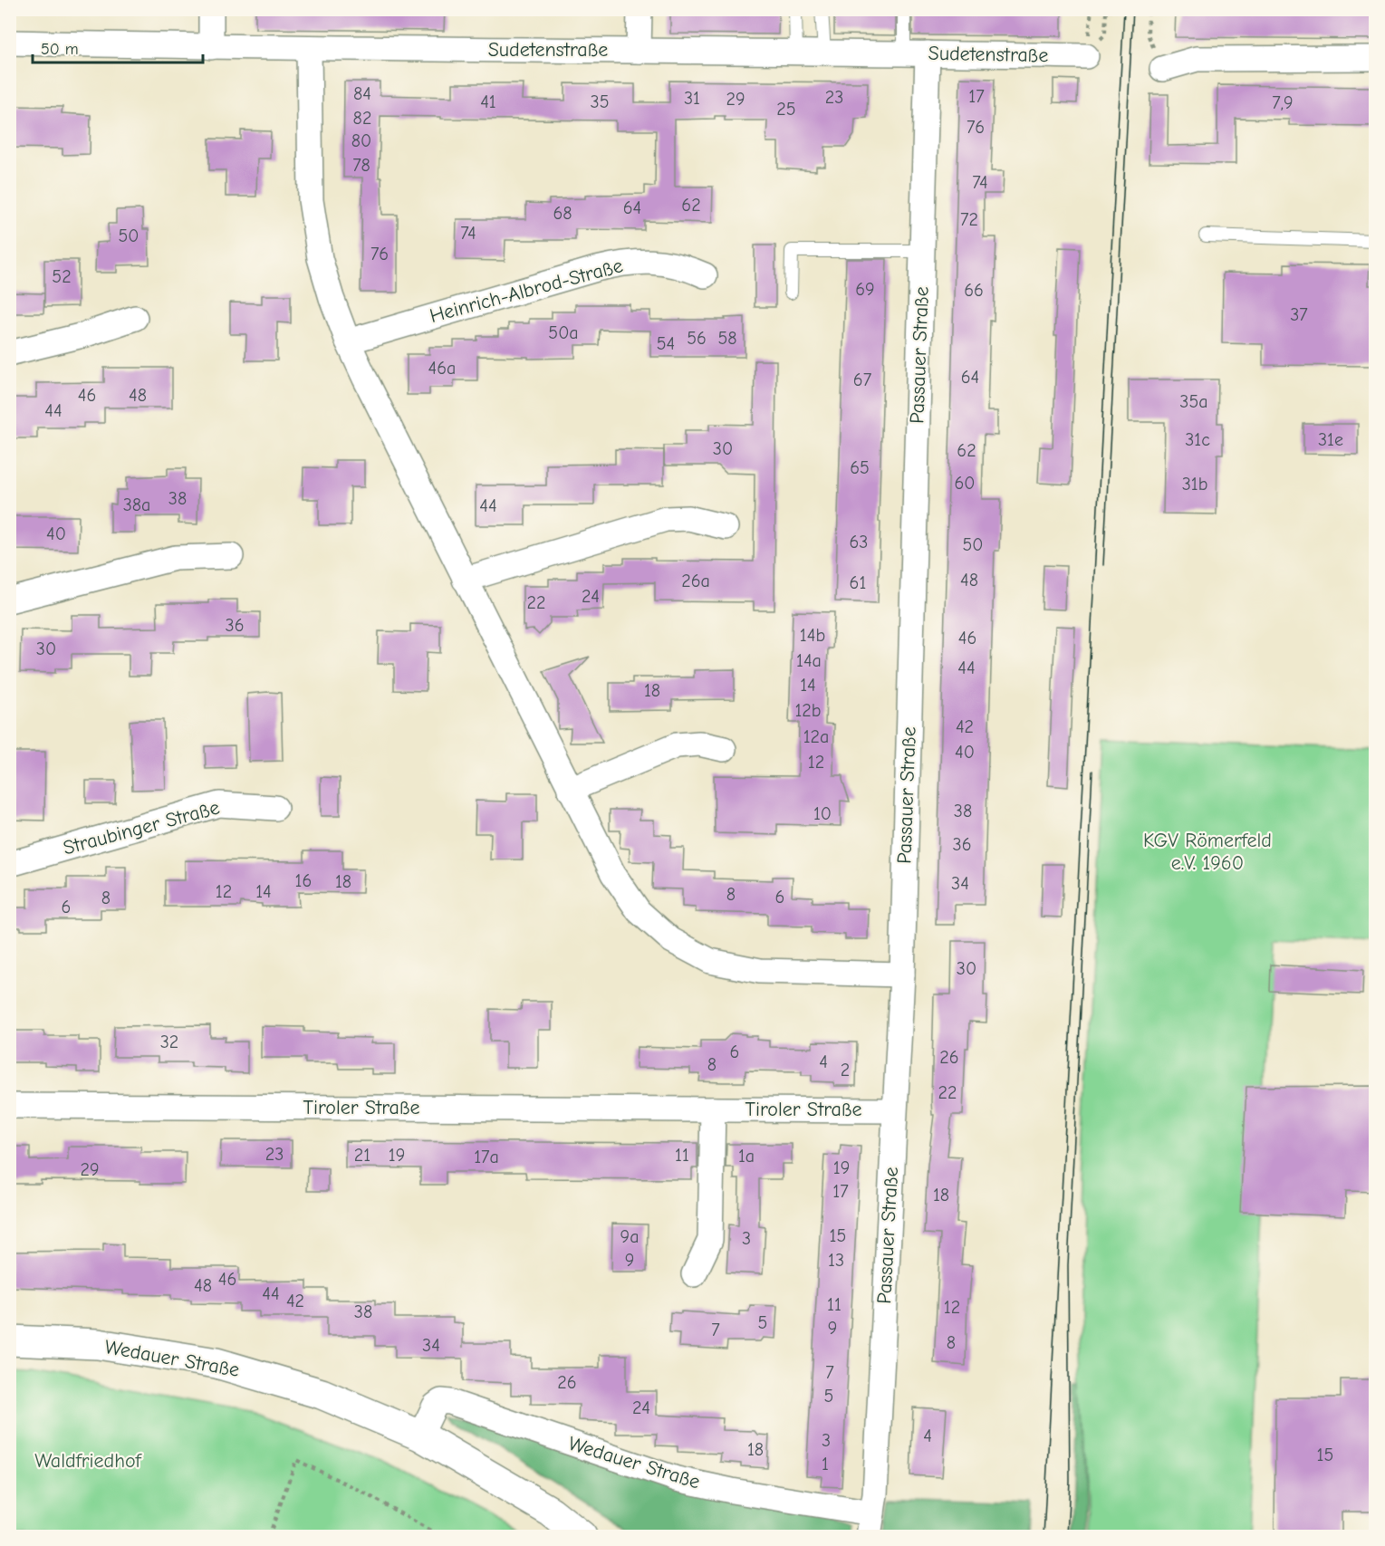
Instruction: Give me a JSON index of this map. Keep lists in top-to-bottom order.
{
  "streets": {
    "street": [
      "Sudetenstraße",
      "Heinrich-Albrod-Straße",
      "Passauer Straße",
      "Straubinger Straße",
      "Tiroler Straße",
      "Wedauer Straße"
    ]
  },
  "crossings": [
    ["Sudetenstraße", "Passauer Straße"],
    ["Passauer Straße", "Tiroler Straße"],
    ["Passauer Straße", "Wedauer Straße"]
  ],
  "parks": ["KGV Römerfeld e.V. 1960", "Waldfriedhof"],
  "house_numbers": [
    "84",
    "17",
    "23",
    "31",
    "29",
    "41",
    "35",
    "7,9",
    "25",
    "82",
    "76",
    "80",
    "78",
    "74",
    "62",
    "64",
    "68",
    "72",
    "74",
    "50",
    "76",
    "52",
    "69",
    "66",
    "37",
    "50a",
    "56",
    "58",
    "54",
    "46a",
    "64",
    "67",
    "46",
    "48",
    "35a",
    "44",
    "31c",
    "31e",
    "30",
    "62",
    "65",
    "60",
    "31b",
    "38",
    "38a",
    "44",
    "40",
    "63",
    "50",
    "48",
    "26a",
    "61",
    "24",
    "22",
    "36",
    "14b",
    "46",
    "30",
    "14a",
    "44",
    "14",
    "18",
    "12b",
    "42",
    "12a",
    "40",
    "12",
    "38",
    "10",
    "36",
    "16",
    "18",
    "34",
    "12",
    "14",
    "8",
    "6",
    "8",
    "6",
    "30",
    "32",
    "6",
    "26",
    "4",
    "8",
    "2",
    "22",
    "23",
    "21",
    "19",
    "11",
    "1a",
    "17a",
    "19",
    "29",
    "17",
    "18",
    "15",
    "9a",
    "3",
    "9",
    "13",
    "46",
    "48",
    "44",
    "42",
    "11",
    "12",
    "38",
    "5",
    "9",
    "7",
    "8",
    "34",
    "7",
    "26",
    "5",
    "24",
    "4",
    "3",
    "18",
    "15",
    "1"
  ],
  "scale_bar": "50 m"
}
